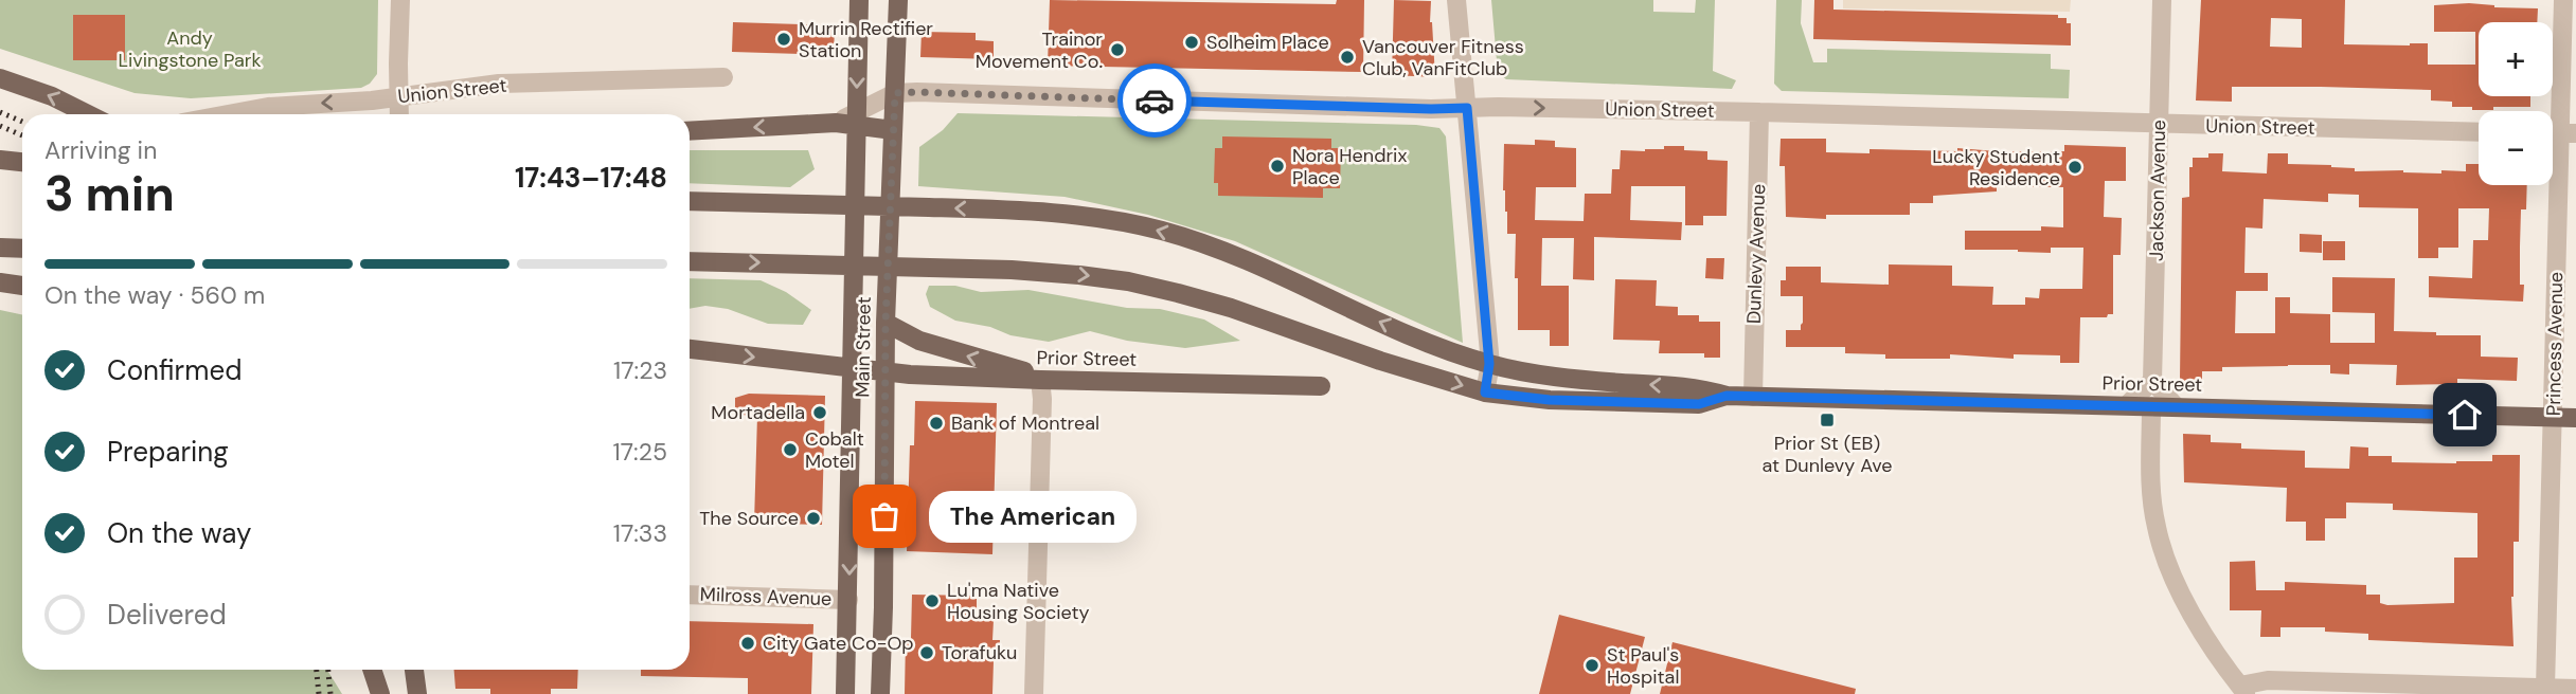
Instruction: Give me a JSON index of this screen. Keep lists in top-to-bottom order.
{
  "streets": {
    "main road": ["Main Street", "Prior Street"],
    "street": [
      "Union Street",
      "Jackson Avenue",
      "Dunlevy Avenue",
      "Princess Avenue",
      "Milross Avenue"
    ]
  },
  "crossings": [
    ["Union Street", "Jackson Avenue"],
    ["Union Street", "Dunlevy Avenue"],
    ["Union Street", "Main Street"],
    ["Dunlevy Avenue", "Prior Street"],
    ["Princess Avenue", "Prior Street"],
    ["Main Street", "Prior Street"],
    ["Main Street", "Milross Avenue"]
  ],
  "parks": ["Andy Livingstone Park"],
  "places": {
    "other": [
      "Murrin Rectifier Station",
      "Solheim Place",
      "Trainor Movement Co.",
      "Vancouver Fitness Club, VanFitClub",
      "Nora Hendrix Place",
      "Lucky Student Residence",
      "Mortadella",
      "Bank of Montreal",
      "Cobalt Motel",
      "The American",
      "The Source",
      "Lu'ma Native Housing Society",
      "City Gate Co-Op",
      "Torafuku",
      "St Paul's Hospital"
    ],
    "transit": ["Prior St (EB) at Dunlevy Ave"]
  },
  "page": {
    "map_buttons": ["+", "−"],
    "heading": ["3 min", "Arriving in", "17:43–17:48"],
    "bar": "On the way · 560 m",
    "list": [
      ["Confirmed", "17:23"],
      ["Preparing", "17:25"],
      ["On the way", "17:33"],
      "Delivered"
    ],
    "bubble": "The American"
  }
}
